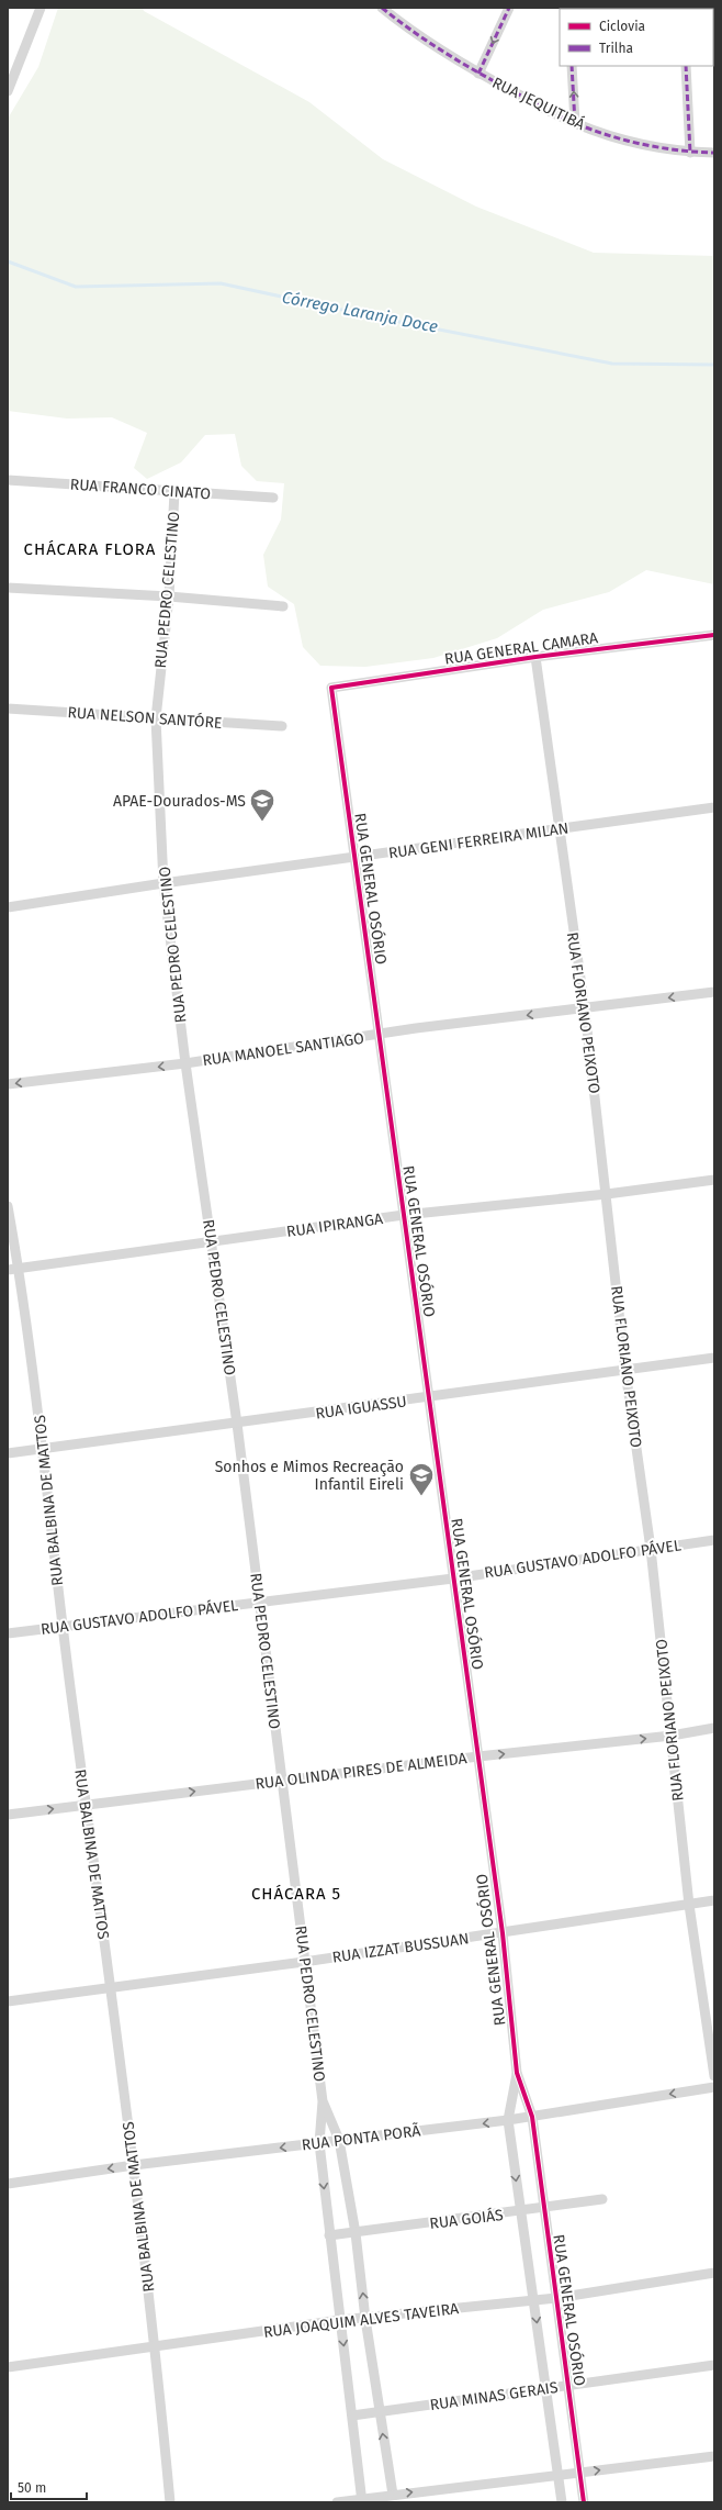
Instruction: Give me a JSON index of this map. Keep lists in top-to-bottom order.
{
  "streets": {
    "street": [
      "RUA JEQUITIBÁ",
      "RUA FRANCO CINATO",
      "RUA PEDRO CELESTINO",
      "RUA GENERAL CAMARA",
      "RUA NELSON SANTÓRE",
      "RUA GENI FERREIRA MILAN",
      "RUA GENERAL OSÓRIO",
      "RUA FLORIANO PEIXOTO",
      "RUA MANOEL SANTIAGO",
      "RUA IPIRANGA",
      "RUA IGUASSU",
      "RUA BALBINA DE MATTOS",
      "RUA GUSTAVO ADOLFO PÁVEL",
      "RUA OLINDA PIRES DE ALMEIDA",
      "RUA IZZAT BUSSUAN",
      "RUA PONTA PORÃ",
      "RUA GOIÁS",
      "RUA JOAQUIM ALVES TAVEIRA",
      "RUA MINAS GERAIS"
    ]
  },
  "crossings": [
    ["RUA FRANCO CINATO", "RUA PEDRO CELESTINO"],
    ["RUA PEDRO CELESTINO", "RUA NELSON SANTÓRE"],
    ["RUA PEDRO CELESTINO", "RUA GENI FERREIRA MILAN"],
    ["RUA PEDRO CELESTINO", "RUA MANOEL SANTIAGO"],
    ["RUA PEDRO CELESTINO", "RUA IPIRANGA"],
    ["RUA PEDRO CELESTINO", "RUA IGUASSU"],
    ["RUA PEDRO CELESTINO", "RUA GUSTAVO ADOLFO PÁVEL"],
    ["RUA PEDRO CELESTINO", "RUA OLINDA PIRES DE ALMEIDA"],
    ["RUA PEDRO CELESTINO", "RUA IZZAT BUSSUAN"],
    ["RUA PEDRO CELESTINO", "RUA PONTA PORÃ"],
    ["RUA PEDRO CELESTINO", "RUA GOIÁS"],
    ["RUA PEDRO CELESTINO", "RUA JOAQUIM ALVES TAVEIRA"],
    ["RUA PEDRO CELESTINO", "RUA MINAS GERAIS"],
    ["RUA GENERAL CAMARA", "RUA GENERAL OSÓRIO"],
    ["RUA GENERAL CAMARA", "RUA FLORIANO PEIXOTO"],
    ["RUA GENI FERREIRA MILAN", "RUA GENERAL OSÓRIO"],
    ["RUA GENI FERREIRA MILAN", "RUA FLORIANO PEIXOTO"],
    ["RUA GENERAL OSÓRIO", "RUA MANOEL SANTIAGO"],
    ["RUA GENERAL OSÓRIO", "RUA IPIRANGA"],
    ["RUA GENERAL OSÓRIO", "RUA IGUASSU"],
    ["RUA GENERAL OSÓRIO", "RUA GUSTAVO ADOLFO PÁVEL"],
    ["RUA GENERAL OSÓRIO", "RUA OLINDA PIRES DE ALMEIDA"],
    ["RUA GENERAL OSÓRIO", "RUA IZZAT BUSSUAN"],
    ["RUA GENERAL OSÓRIO", "RUA PONTA PORÃ"],
    ["RUA GENERAL OSÓRIO", "RUA GOIÁS"],
    ["RUA GENERAL OSÓRIO", "RUA JOAQUIM ALVES TAVEIRA"],
    ["RUA GENERAL OSÓRIO", "RUA MINAS GERAIS"],
    ["RUA FLORIANO PEIXOTO", "RUA MANOEL SANTIAGO"],
    ["RUA FLORIANO PEIXOTO", "RUA IPIRANGA"],
    ["RUA FLORIANO PEIXOTO", "RUA IGUASSU"],
    ["RUA FLORIANO PEIXOTO", "RUA GUSTAVO ADOLFO PÁVEL"],
    ["RUA FLORIANO PEIXOTO", "RUA OLINDA PIRES DE ALMEIDA"],
    ["RUA FLORIANO PEIXOTO", "RUA IZZAT BUSSUAN"],
    ["RUA IPIRANGA", "RUA BALBINA DE MATTOS"],
    ["RUA IGUASSU", "RUA BALBINA DE MATTOS"],
    ["RUA BALBINA DE MATTOS", "RUA GUSTAVO ADOLFO PÁVEL"],
    ["RUA BALBINA DE MATTOS", "RUA OLINDA PIRES DE ALMEIDA"],
    ["RUA BALBINA DE MATTOS", "RUA IZZAT BUSSUAN"],
    ["RUA BALBINA DE MATTOS", "RUA PONTA PORÃ"],
    ["RUA BALBINA DE MATTOS", "RUA JOAQUIM ALVES TAVEIRA"]
  ],
  "one_way": ["RUA MANOEL SANTIAGO", "RUA OLINDA PIRES DE ALMEIDA", "RUA PONTA PORÃ"],
  "districts": ["CHÁCARA FLORA", "CHÁCARA 5"],
  "water": ["Córrego Laranja Doce"],
  "places": {
    "school or university": ["APAE-Dourados-MS", "Sonhos e Mimos Recreação Infantil Eireli"]
  },
  "legend": ["Ciclovia", "Trilha"],
  "scale_bar": "50 m"
}
